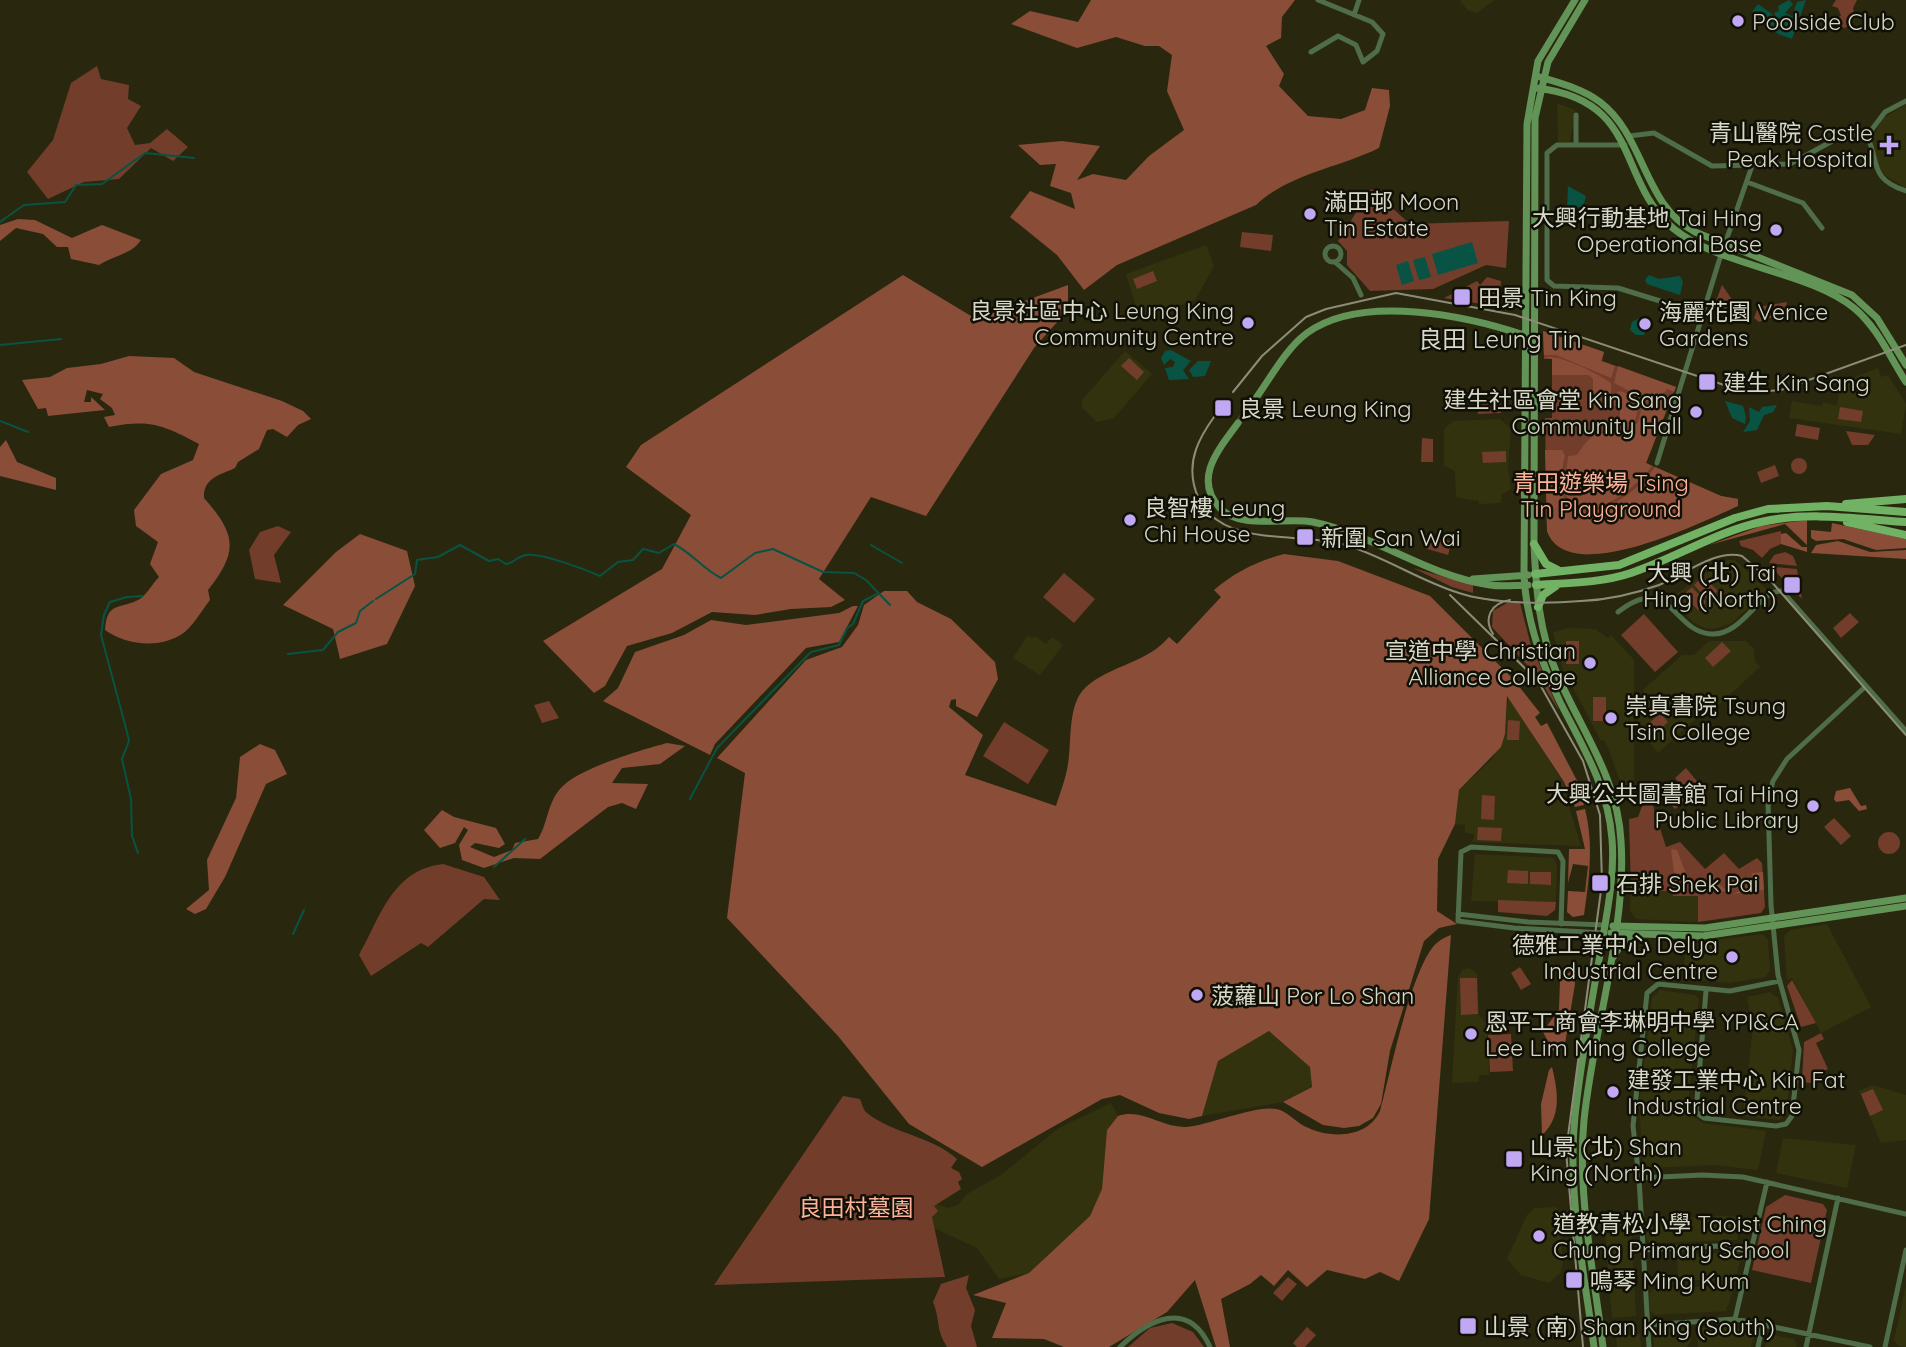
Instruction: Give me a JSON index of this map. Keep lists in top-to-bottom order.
{
  "districts": ["良田 Leung Tin"],
  "parks": ["青田遊樂場 Tsing Tin Playground", "良田村墓園"],
  "places": {
    "other": [
      "Poolside Club",
      "滿田邨 Moon Tin Estate",
      "大興行動基地 Tai Hing Operational Base",
      "良景社區中心 Leung King Community Centre",
      "海麗花園 Venice Gardens",
      "建生社區會堂 Kin Sang Community Hall",
      "良智樓 Leung Chi House",
      "宣道中學 Christian Alliance College",
      "崇真書院 Tsung Tsin College",
      "大興公共圖書館 Tai Hing Public Library",
      "德雅工業中心 Delya Industrial Centre",
      "菠蘿山 Por Lo Shan",
      "恩平工商會李琳明中學 YPI&CA Lee Lim Ming College",
      "建發工業中心 Kin Fat Industrial Centre",
      "道教青松小學 Taoist Ching Chung Primary School"
    ],
    "health": ["青山醫院 Castle Peak Hospital"],
    "transit": [
      "田景 Tin King",
      "建生 Kin Sang",
      "良景 Leung King",
      "新圍 San Wai",
      "大興 (北) Tai Hing (North)",
      "石排 Shek Pai",
      "山景 (北) Shan King (North)",
      "鳴琴 Ming Kum",
      "山景 (南) Shan King (South)"
    ]
  }
}
